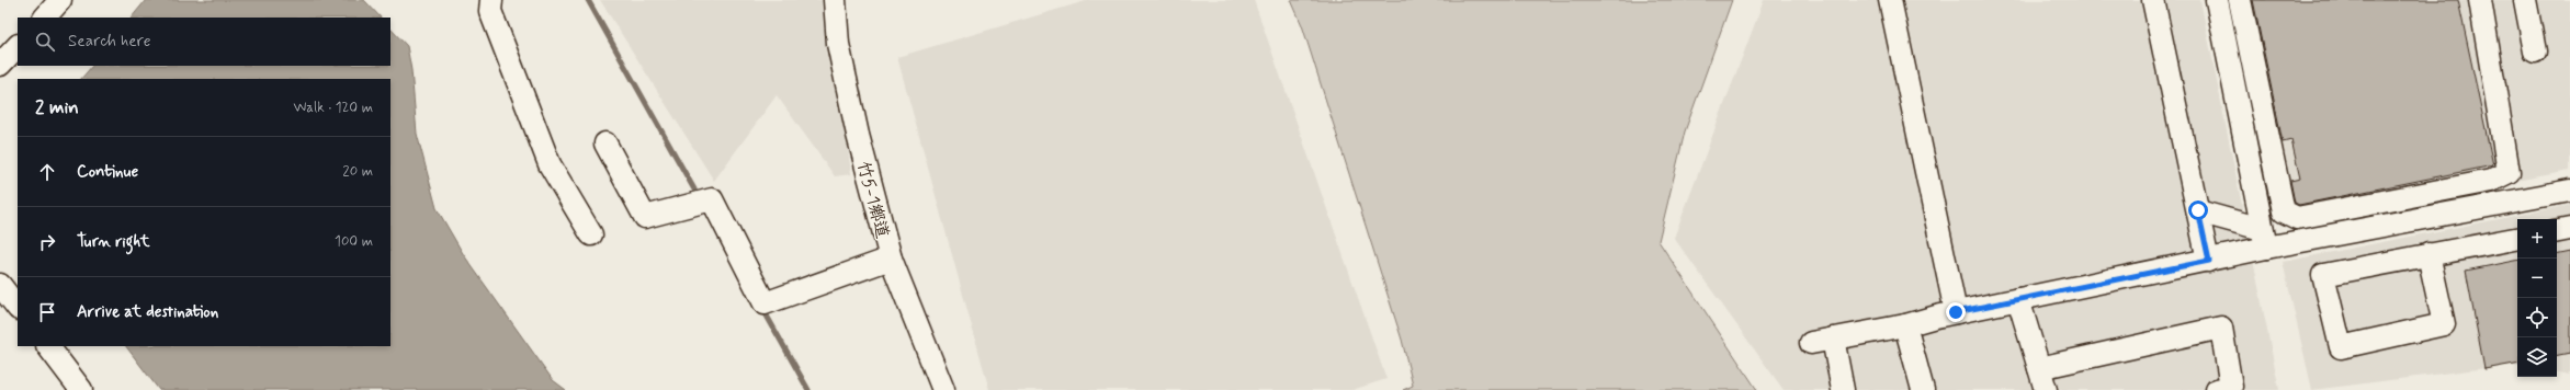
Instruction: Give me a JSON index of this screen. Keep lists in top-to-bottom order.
{
  "streets": {
    "street": ["竹5-1鄉道"]
  },
  "page": {
    "search": "Search here",
    "heading": ["2 min", "Walk · 120 m"],
    "list": [
      ["Continue", "20 m"],
      ["Turn right", "100 m"],
      "Arrive at destination"
    ],
    "map_buttons": ["+", "−"]
  }
}
